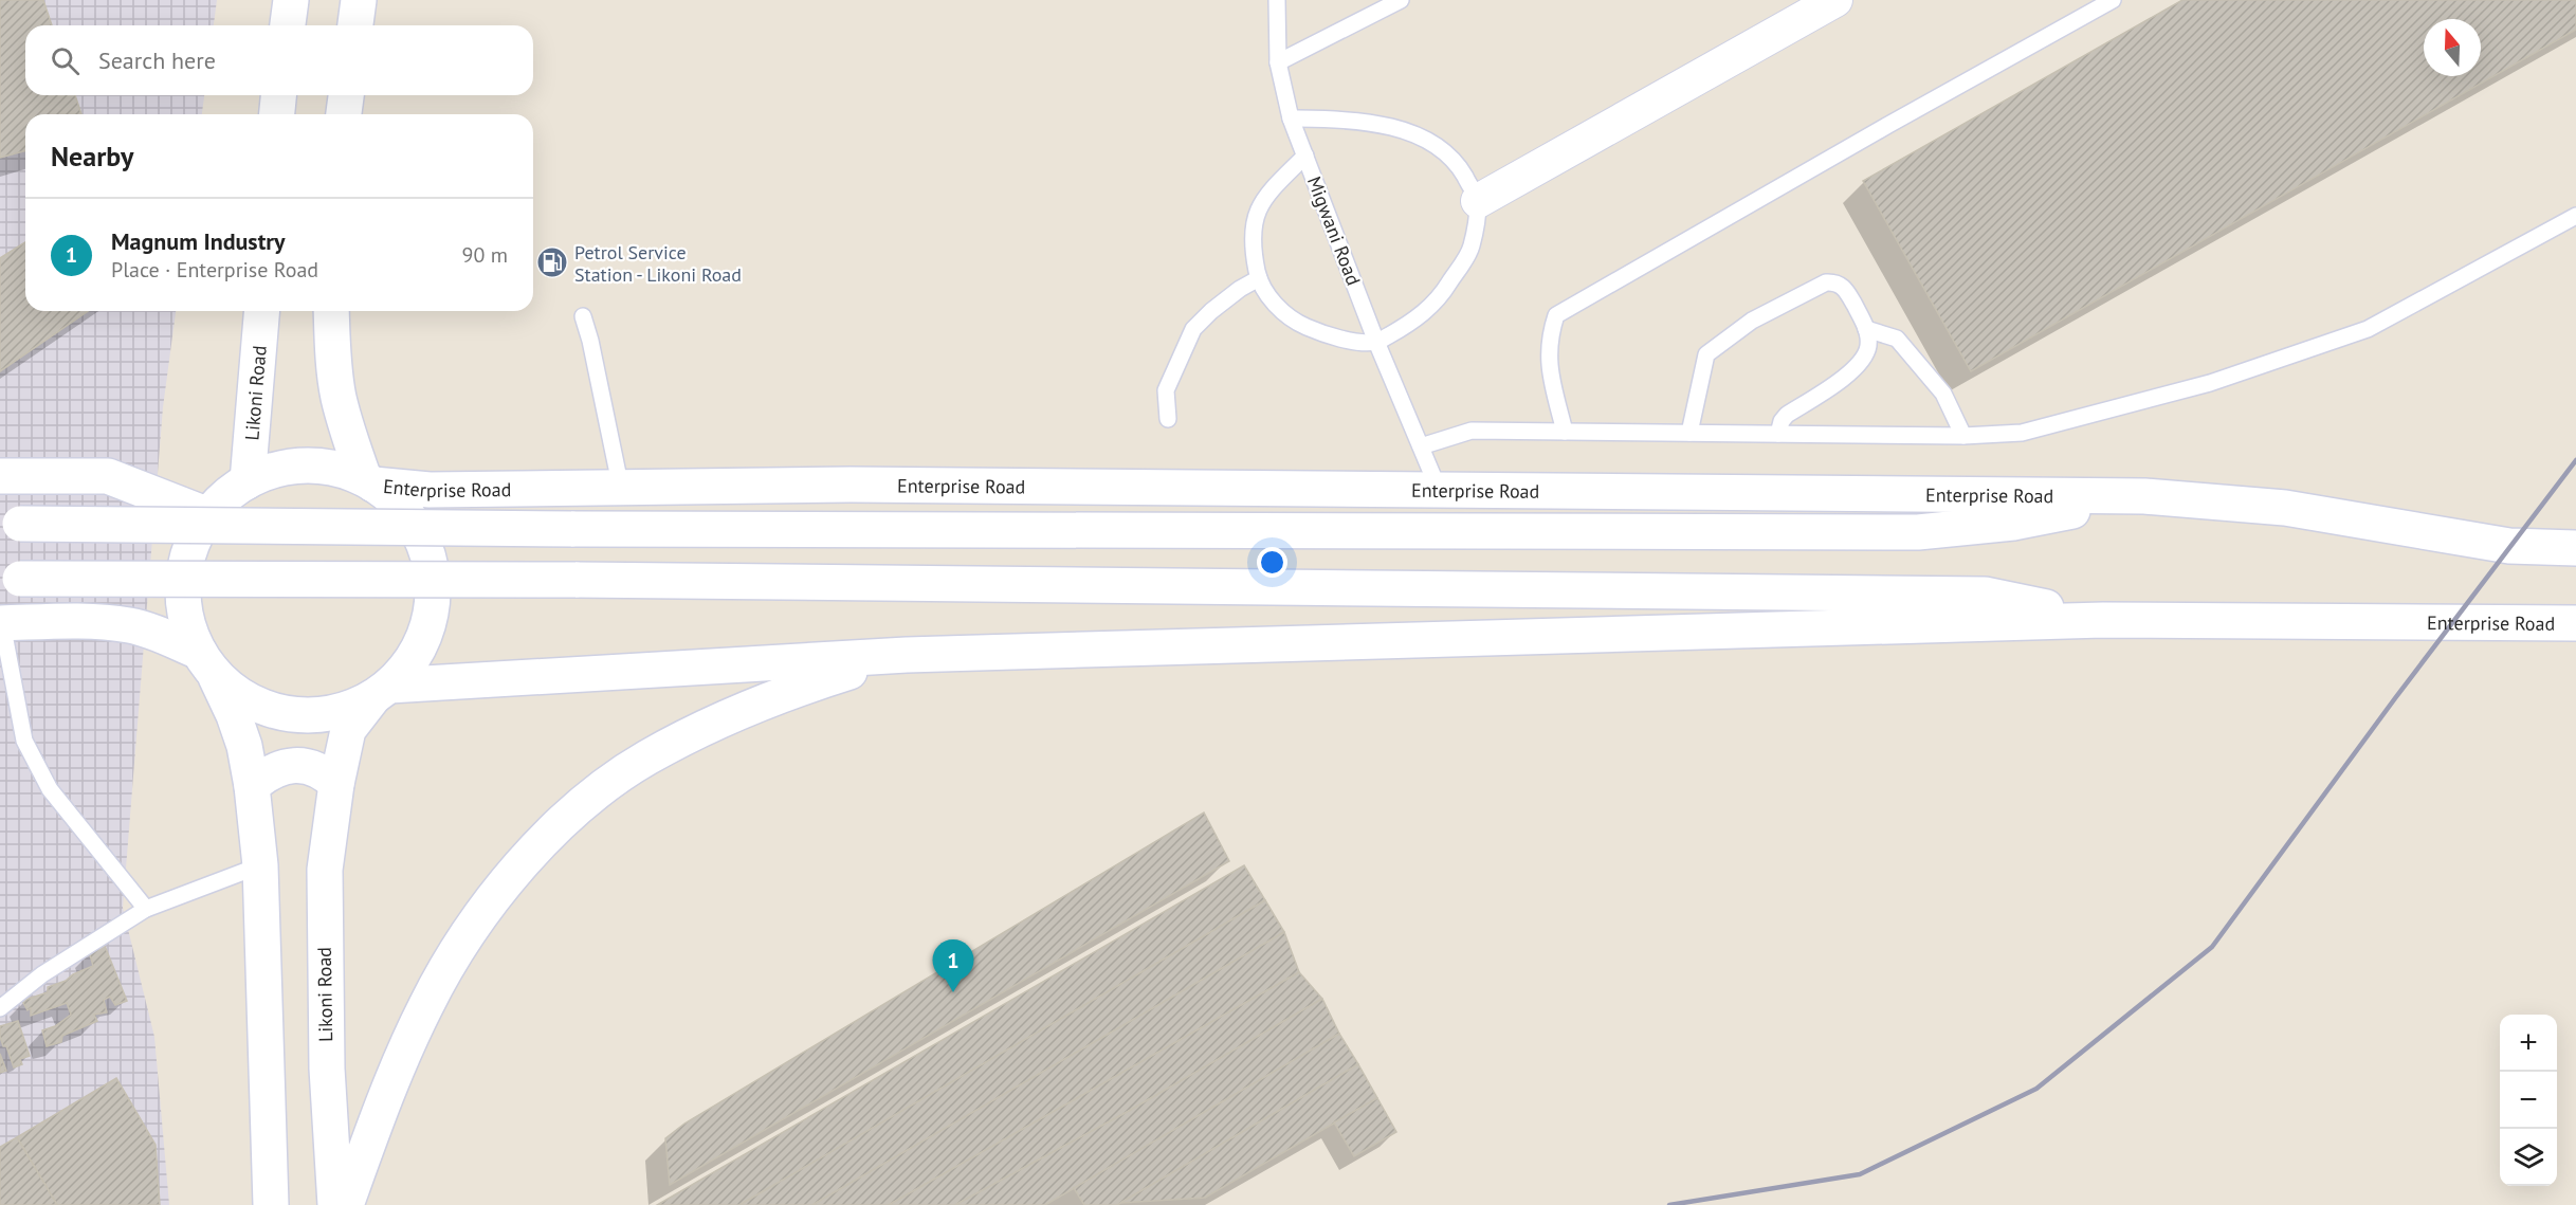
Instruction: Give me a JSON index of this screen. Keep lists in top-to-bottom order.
{
  "streets": {
    "main road": ["Likoni Road", "Enterprise Road"],
    "lane": ["Migwani Road"]
  },
  "crossings": [
    ["Migwani Road", "Enterprise Road"],
    ["Likoni Road", "Enterprise Road"]
  ],
  "places": {
    "fuel station": ["Petrol Service Station - Likoni Road"]
  },
  "north": "top",
  "page": {
    "search": "Search here",
    "heading": "Nearby",
    "list": [
      {
        "mark": "1",
        "name": "Magnum Industry",
        "note": "Place · Enterprise Road",
        "value": "90 m"
      }
    ],
    "pins": "1",
    "map_buttons": ["+", "−"]
  }
}
